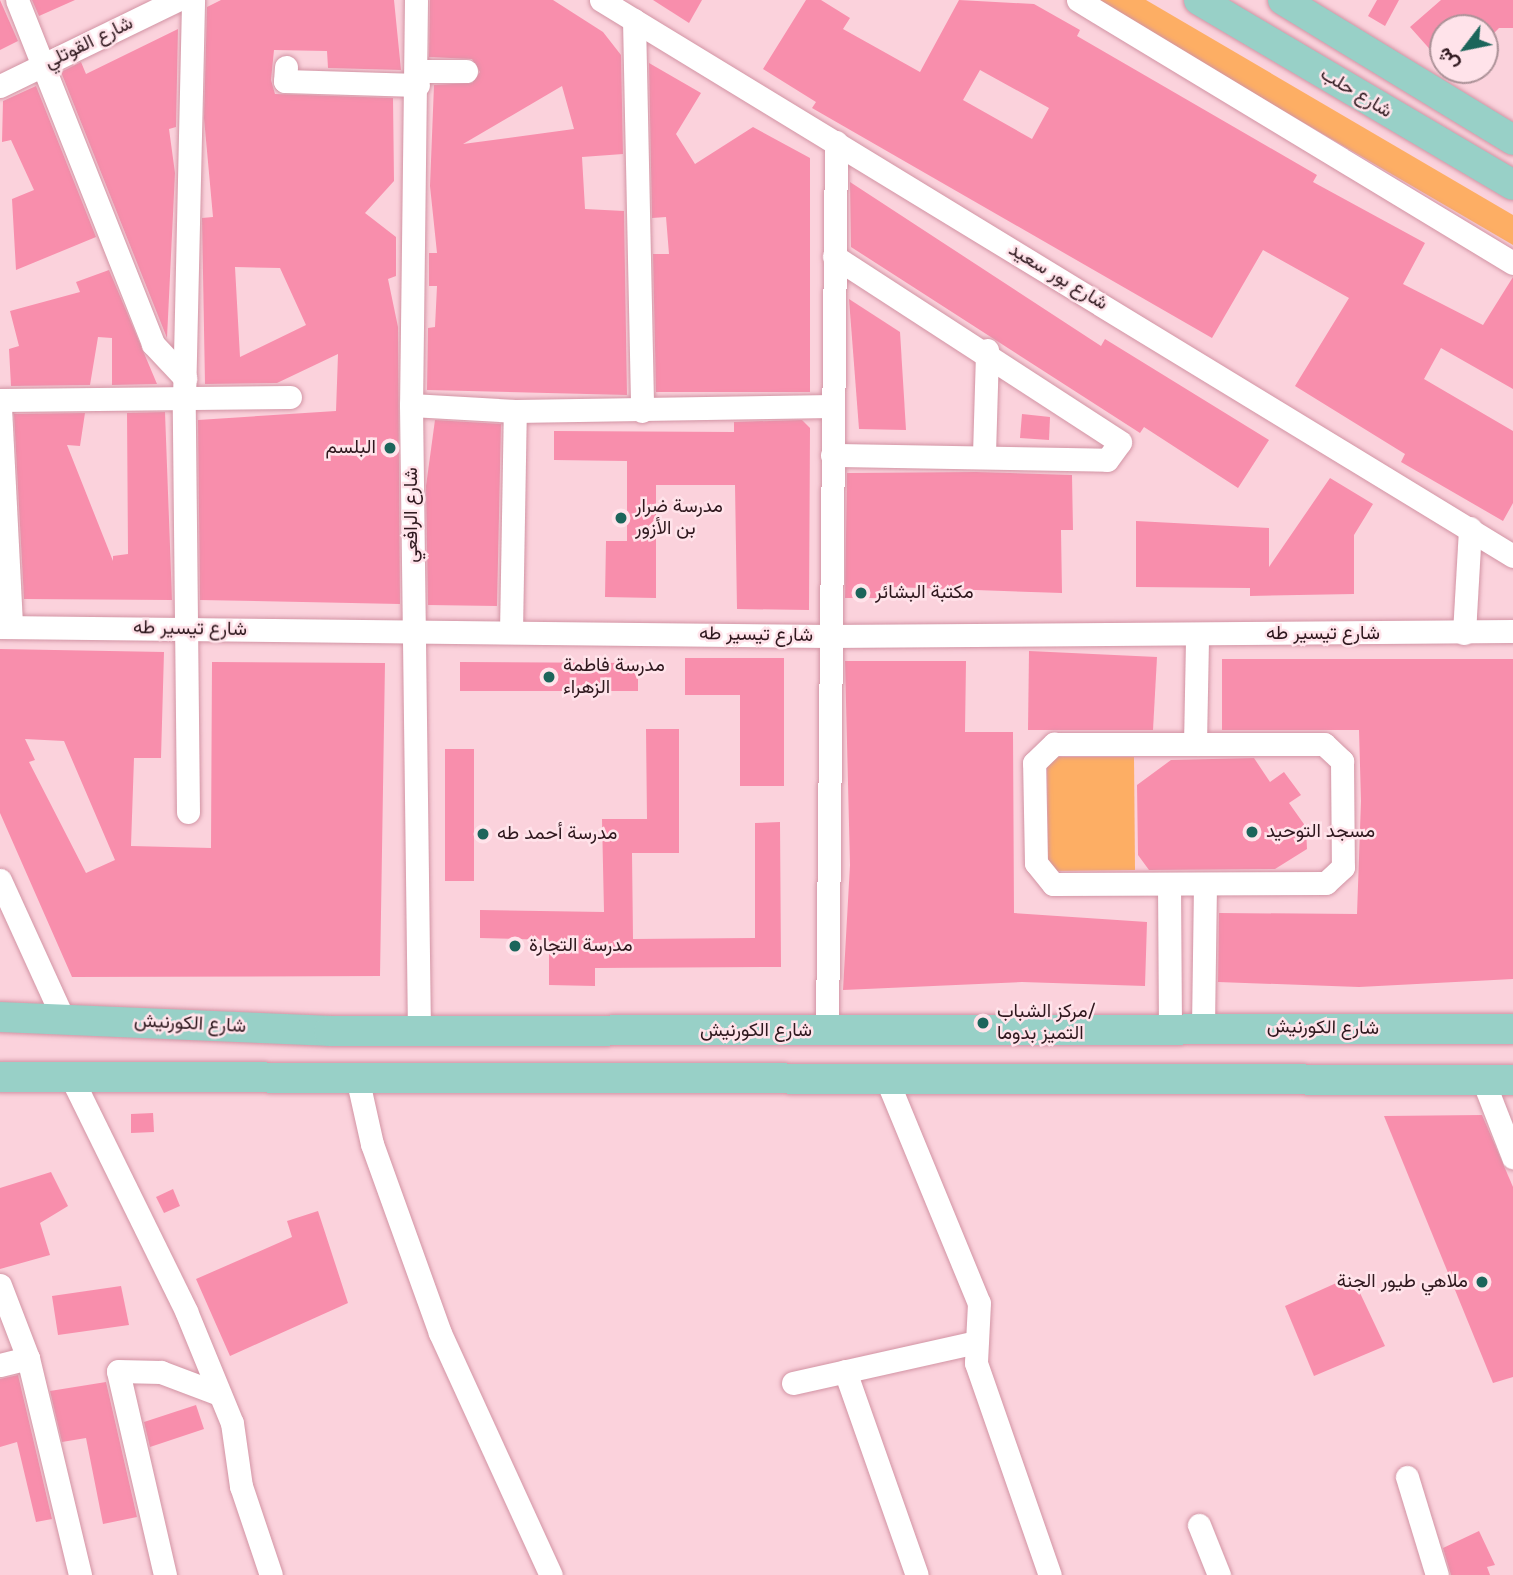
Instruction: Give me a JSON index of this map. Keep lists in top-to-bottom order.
{
  "streets": {
    "main road": ["شارع حلب", "شارع الكورنيش"],
    "street": [
      "شارع القوتلي",
      "شارع بور سعيد",
      "شارع الرافعي",
      "شارع تيسير طه"
    ]
  },
  "crossings": [
    ["شارع الرافعي", "شارع تيسير طه"],
    ["شارع الرافعي", "شارع الكورنيش"]
  ],
  "places": [
    "البلسم",
    "مدرسة ضرار بن الأزور",
    "مكتبة البشائر",
    "مدرسة فاطمة الزهراء",
    "مسجد التوحيد",
    "مدرسة أحمد طه",
    "مدرسة التجارة",
    "مركز الشباب/ التميز بدوما",
    "ملاهي طيور الجنة"
  ],
  "north": "bottom left"
}
